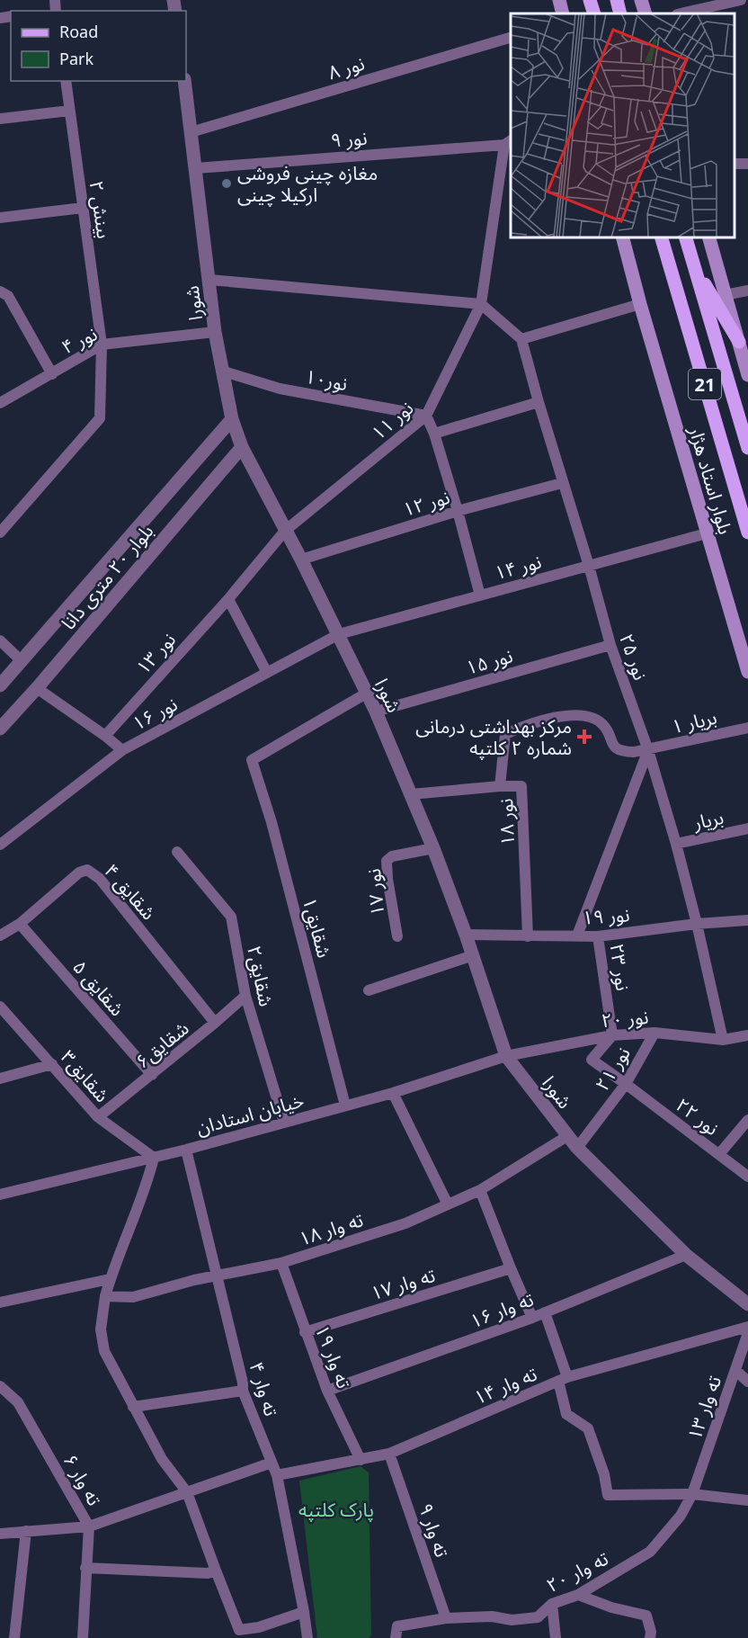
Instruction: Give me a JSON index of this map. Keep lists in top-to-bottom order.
{
  "streets": {
    "main road": ["21", "بلوار استاد هژار"],
    "street": [
      "نور ۸",
      "نور ۹",
      "بینش ۲",
      "شورا",
      "نور ۴",
      "نور۱۰",
      "نور ۱۱",
      "نور ۱۲",
      "نور ۱۴",
      "بلوار ۲۰ متری دانا",
      "نور ۱۳",
      "نور ۲۵",
      "نور ۱۵",
      "نور ۱۶",
      "بریار ۱",
      "بریار",
      "نور ۱۸",
      "شقایق ۴",
      "نور ۱۷",
      "نور ۱۹",
      "شقایق۱",
      "نور ۲۳",
      "شقایق۲",
      "شقایق ۵",
      "نور ۲۰",
      "شقایق۶",
      "نور ۲۱",
      "شقایق۳",
      "خیابان استادان",
      "نور ۲۲",
      "ته وار ۱۸",
      "ته وار ۱۷",
      "ته وار ۱۶",
      "ته وار ۱۹",
      "ته وار ۱۴",
      "ته وار ۴",
      "ته وار ۱۳",
      "ته وار ۶",
      "ته وار ۹",
      "ته وار ۲۰"
    ]
  },
  "crossings": [
    ["نور ۸", "شورا"],
    ["نور ۹", "شورا"],
    ["نور ۹", "نور ۱۱"],
    ["بینش ۲", "نور ۴"],
    ["شورا", "نور ۴"],
    ["شورا", "نور۱۰"],
    ["شورا", "نور ۱۱"],
    ["شورا", "نور ۱۲"],
    ["شورا", "نور ۱۴"],
    ["شورا", "بلوار ۲۰ متری دانا"],
    ["شورا", "نور ۱۳"],
    ["شورا", "نور ۱۵"],
    ["شورا", "نور ۱۶"],
    ["شورا", "نور ۱۸"],
    ["شورا", "نور ۱۷"],
    ["شورا", "نور ۱۹"],
    ["شورا", "شقایق۱"],
    ["شورا", "نور ۲۰"],
    ["شورا", "نور ۲۱"],
    ["شورا", "خیابان استادان"],
    ["شورا", "ته وار ۱۸"],
    ["شورا", "ته وار ۱۶"],
    ["نور۱۰", "نور ۱۱"],
    ["نور ۱۱", "نور ۱۳"],
    ["بلوار استاد هژار", "نور ۱۴"],
    ["نور ۱۲", "نور ۲۵"],
    ["نور ۱۴", "نور ۲۵"],
    ["نور ۱۴", "نور ۱۶"],
    ["نور ۲۵", "نور ۱۵"],
    ["نور ۲۵", "بریار ۱"],
    ["نور ۲۵", "بریار"],
    ["نور ۲۵", "نور ۱۹"],
    ["نور ۲۵", "نور ۲۰"],
    ["بریار ۱", "نور ۱۸"],
    ["نور ۱۸", "نور ۱۹"],
    ["شقایق ۴", "شقایق ۵"],
    ["شقایق ۴", "شقایق۶"],
    ["نور ۱۹", "نور ۲۳"],
    ["شقایق۱", "خیابان استادان"],
    ["نور ۲۳", "نور ۲۰"],
    ["نور ۲۳", "نور ۲۲"],
    ["شقایق۲", "شقایق۶"],
    ["شقایق۲", "خیابان استادان"],
    ["شقایق ۵", "شقایق۶"],
    ["نور ۲۰", "نور ۲۱"],
    ["نور ۲۰", "خیابان استادان"],
    ["نور ۲۰", "نور ۲۲"],
    ["شقایق۶", "شقایق۳"],
    ["نور ۲۱", "نور ۲۲"],
    ["شقایق۳", "خیابان استادان"],
    ["خیابان استادان", "ته وار ۴"],
    ["ته وار ۱۸", "ته وار ۱۹"],
    ["ته وار ۱۸", "ته وار ۴"],
    ["ته وار ۱۷", "ته وار ۱۹"],
    ["ته وار ۱۶", "ته وار ۱۹"],
    ["ته وار ۱۹", "ته وار ۱۴"],
    ["ته وار ۱۴", "ته وار ۴"],
    ["ته وار ۱۴", "ته وار ۹"],
    ["ته وار ۱۳", "ته وار ۲۰"],
    ["ته وار ۹", "ته وار ۲۰"]
  ],
  "parks": ["پارک کلتپه"],
  "places": {
    "other": ["مغازه چینی فروشی ارکیلا چینی"],
    "health": ["مرکز بهداشتی درمانی شماره ۲ کلتپه"]
  },
  "legend": ["Road", "Park"]
}
